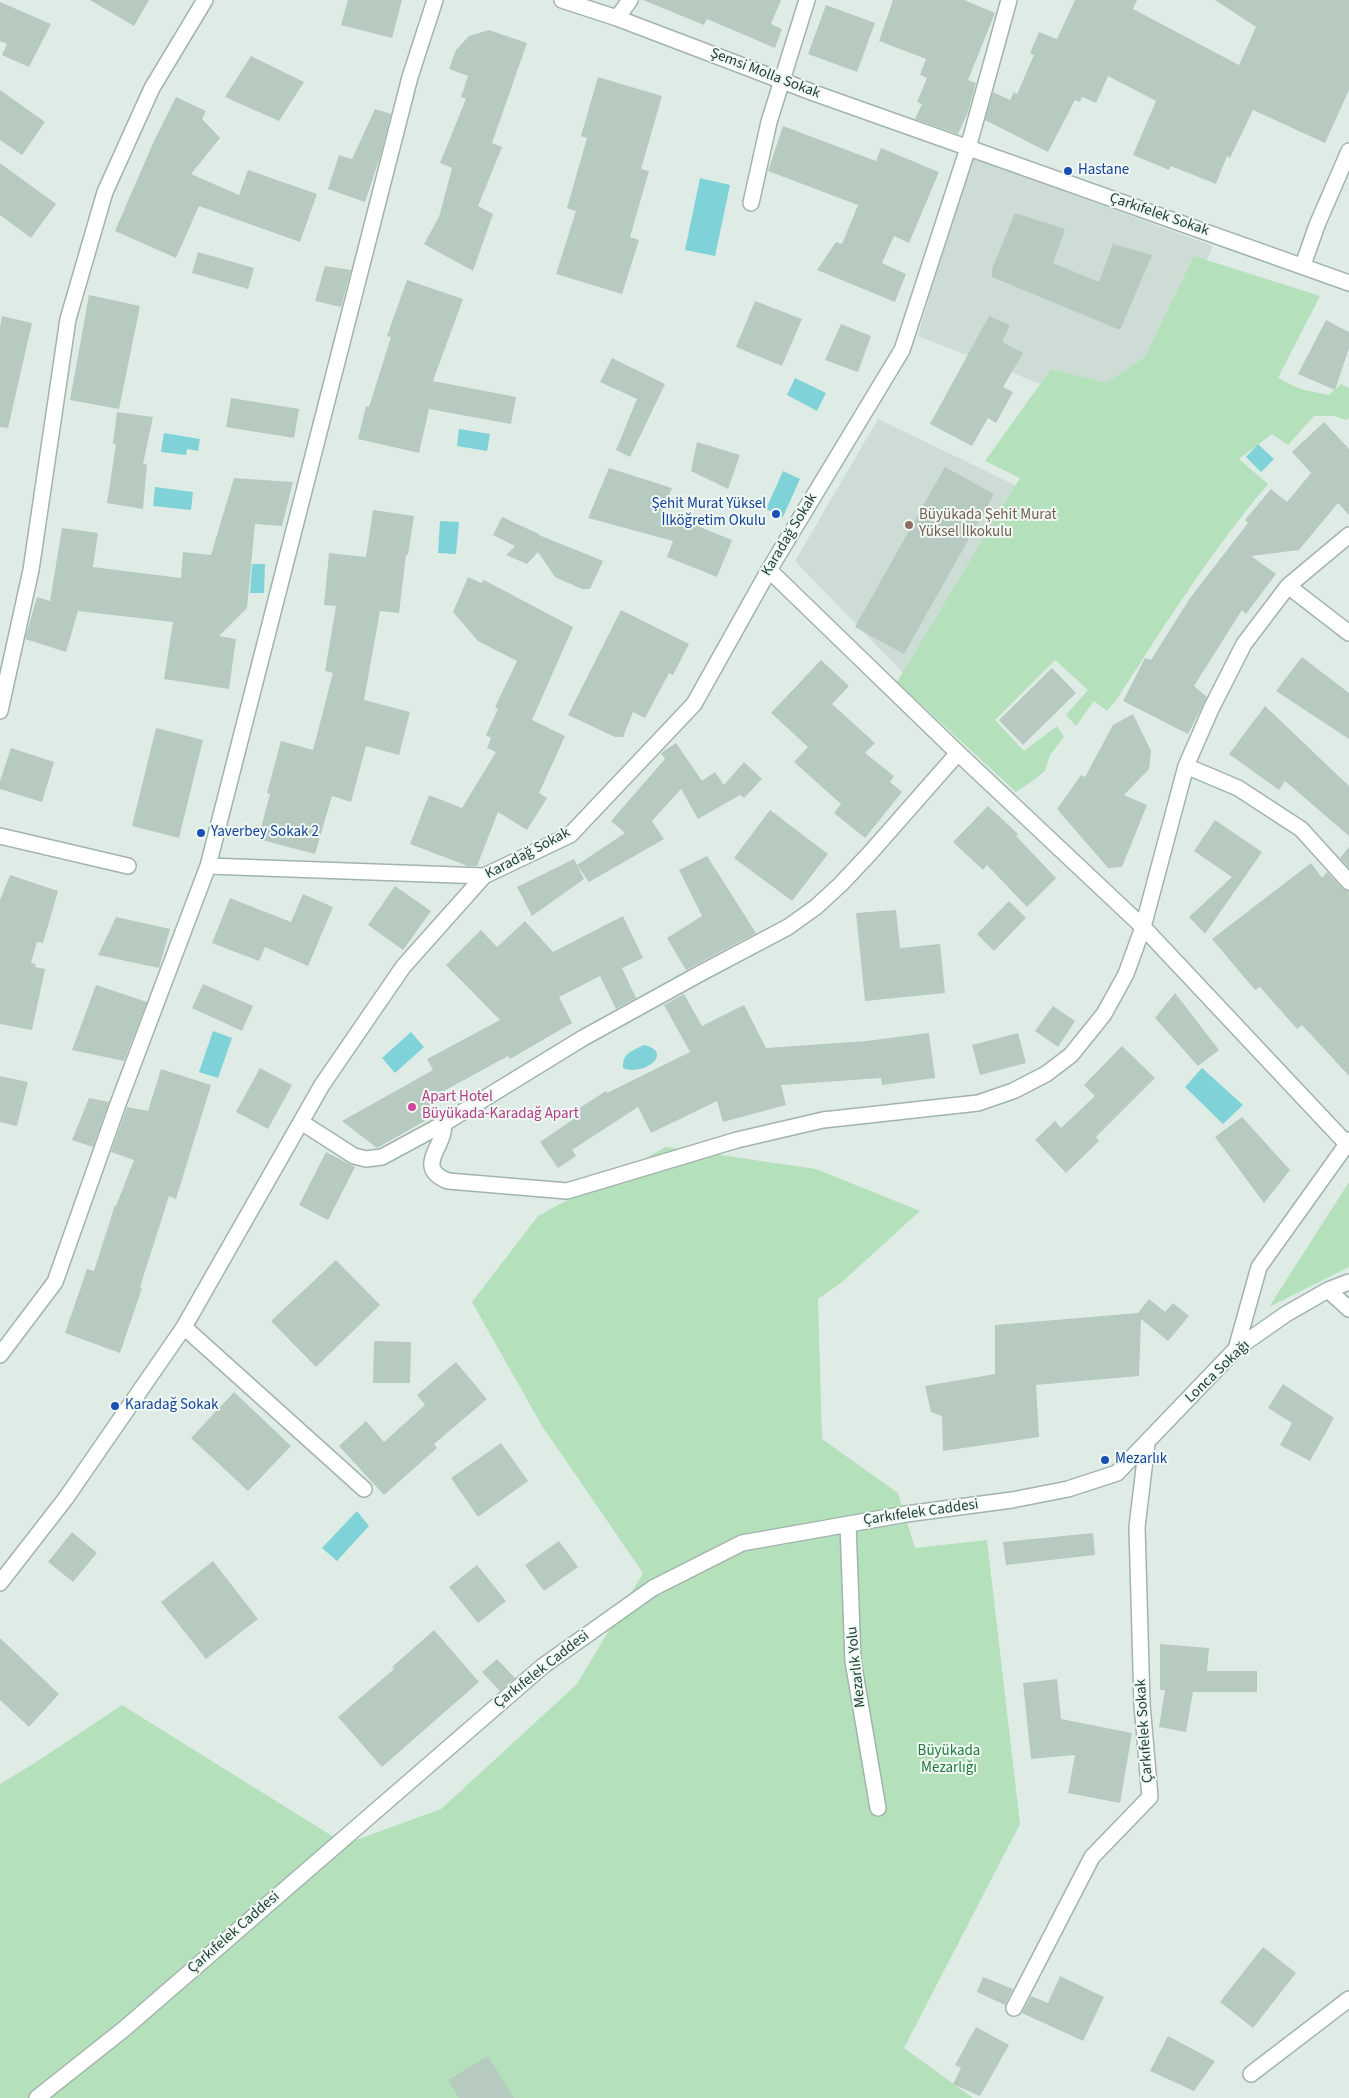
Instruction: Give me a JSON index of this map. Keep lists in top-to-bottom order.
{
  "streets": {
    "street": [
      "Şemsi Molla Sokak",
      "Çarkıfelek Sokak",
      "Karadağ Sokak",
      "Lonca Sokağı",
      "Çarkıfelek Caddesi",
      "Mezarlık Yolu"
    ]
  },
  "crossings": [
    ["Şemsi Molla Sokak", "Çarkıfelek Sokak"],
    ["Şemsi Molla Sokak", "Karadağ Sokak"],
    ["Çarkıfelek Sokak", "Karadağ Sokak"],
    ["Çarkıfelek Sokak", "Lonca Sokağı"],
    ["Çarkıfelek Sokak", "Çarkıfelek Caddesi"],
    ["Lonca Sokağı", "Çarkıfelek Caddesi"],
    ["Çarkıfelek Caddesi", "Mezarlık Yolu"]
  ],
  "parks": ["Büyükada Mezarlığı"],
  "places": [
    "Hastane",
    "Şehit Murat Yüksel İlköğretim Okulu",
    "Büyükada Şehit Murat Yüksel İlkokulu",
    "Yaverbey Sokak 2",
    "Apart Hotel Büyükada-Karadağ Apart",
    "Karadağ Sokak",
    "Mezarlık"
  ]
}
